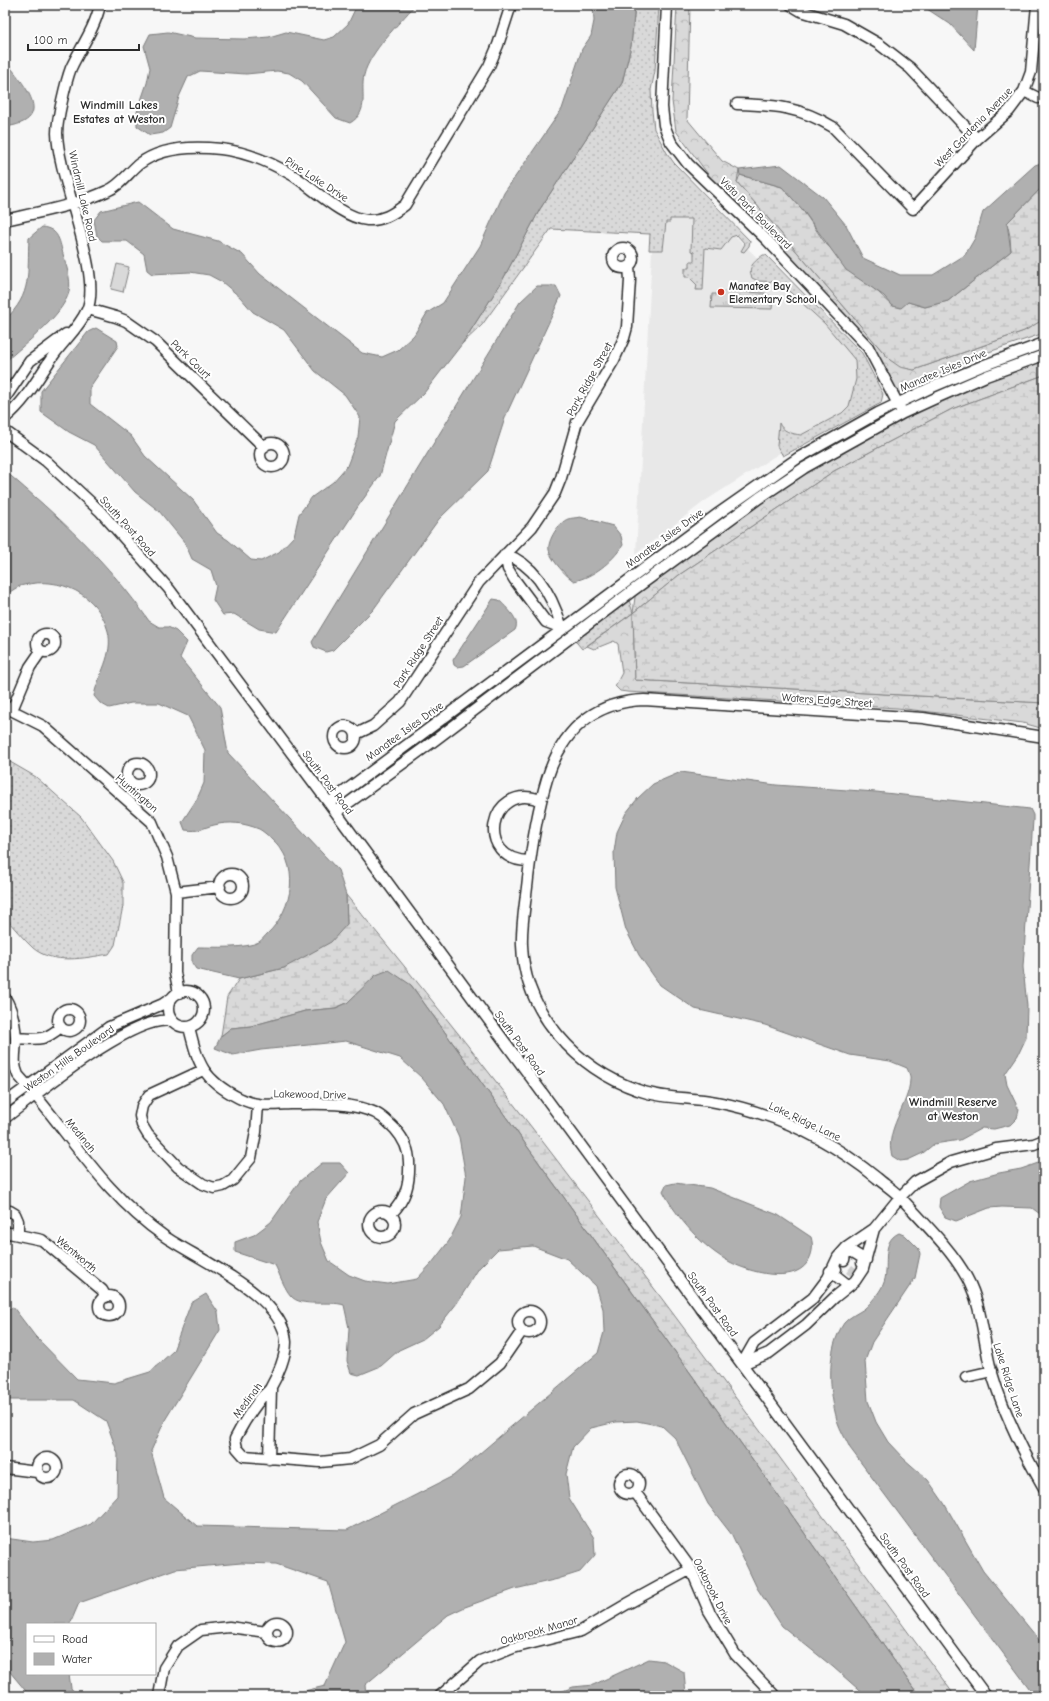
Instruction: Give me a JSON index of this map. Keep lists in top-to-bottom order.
{
  "streets": {
    "street": [
      "West Gardenia Avenue",
      "Pine Lake Drive",
      "Windmill Lake Road",
      "Vista Park Boulevard",
      "Park Court",
      "Manatee Isles Drive",
      "Park Ridge Street",
      "South Post Road",
      "Waters Edge Street",
      "Huntington",
      "Weston Hills Boulevard",
      "Lakewood Drive",
      "Lake Ridge Lane",
      "Medinah",
      "Wentworth",
      "Oakbrook Drive",
      "Oakbrook Manor"
    ]
  },
  "crossings": [
    ["Pine Lake Drive", "Windmill Lake Road"],
    ["Windmill Lake Road", "Park Court"],
    ["Vista Park Boulevard", "Manatee Isles Drive"],
    ["Manatee Isles Drive", "South Post Road"],
    ["Waters Edge Street", "Lake Ridge Lane"],
    ["Huntington", "Weston Hills Boulevard"],
    ["Weston Hills Boulevard", "Medinah"],
    ["Oakbrook Drive", "Oakbrook Manor"]
  ],
  "districts": ["Windmill Lakes Estates at Weston", "Windmill Reserve at Weston"],
  "places": ["Manatee Bay Elementary School"],
  "legend": ["Road", "Water"],
  "scale_bar": "100 m"
}
